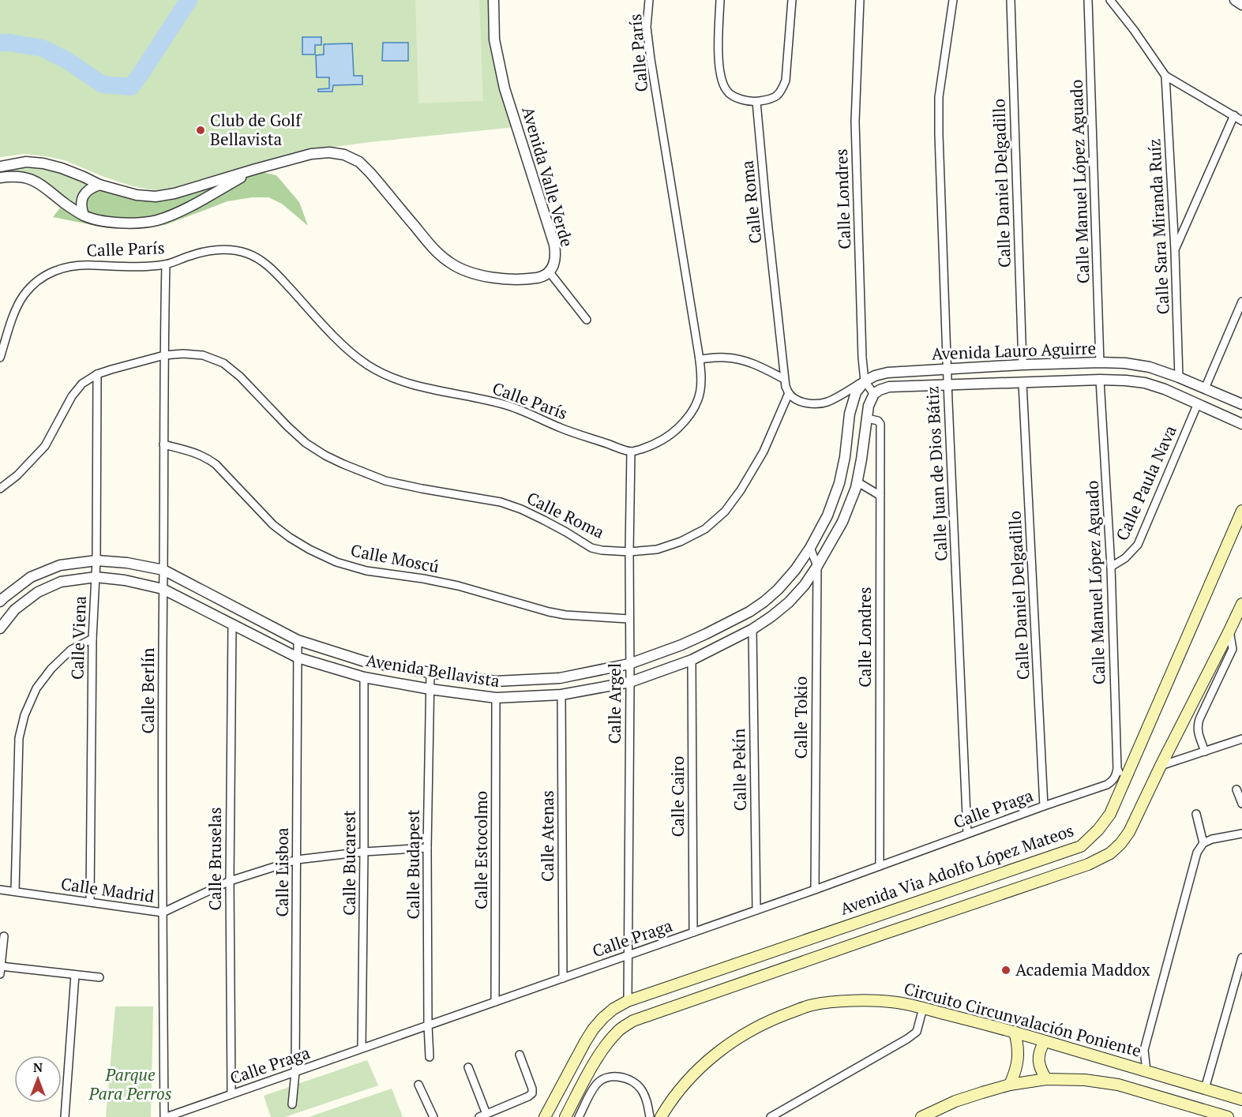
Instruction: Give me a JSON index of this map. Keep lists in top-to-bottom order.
{
  "streets": {
    "main road": ["Avenida Via Adolfo López Mateos", "Circuito Circunvalación Poniente"],
    "street": [
      "Calle París",
      "Avenida Valle Verde",
      "Calle Manuel López Aguado",
      "Calle Daniel Delgadillo",
      "Calle Londres",
      "Calle Roma",
      "Calle Sara Miranda Ruíz",
      "Avenida Lauro Aguirre",
      "Calle Juan de Dios Bátiz",
      "Calle Paula Nava",
      "Calle Moscú",
      "Calle Viena",
      "Avenida Bellavista",
      "Calle Berlín",
      "Calle Argel",
      "Calle Tokio",
      "Calle Pekín",
      "Calle Cairo",
      "Calle Praga",
      "Calle Atenas",
      "Calle Estocolmo",
      "Calle Bruselas",
      "Calle Bucarest",
      "Calle Budapest",
      "Calle Lisboa",
      "Calle Madrid"
    ]
  },
  "crossings": [
    ["Calle París", "Calle Berlín"],
    ["Calle París", "Calle Argel"],
    ["Calle Manuel López Aguado", "Avenida Lauro Aguirre"],
    ["Calle Manuel López Aguado", "Calle Paula Nava"],
    ["Calle Manuel López Aguado", "Avenida Via Adolfo López Mateos"],
    ["Calle Daniel Delgadillo", "Avenida Lauro Aguirre"],
    ["Calle Daniel Delgadillo", "Calle Praga"],
    ["Calle Londres", "Avenida Lauro Aguirre"],
    ["Calle Londres", "Avenida Bellavista"],
    ["Calle Londres", "Calle Praga"],
    ["Calle Roma", "Avenida Lauro Aguirre"],
    ["Calle Roma", "Calle Viena"],
    ["Calle Roma", "Calle Berlín"],
    ["Calle Roma", "Calle Argel"],
    ["Calle Sara Miranda Ruíz", "Avenida Lauro Aguirre"],
    ["Avenida Lauro Aguirre", "Calle Juan de Dios Bátiz"],
    ["Avenida Lauro Aguirre", "Calle Paula Nava"],
    ["Avenida Lauro Aguirre", "Avenida Bellavista"],
    ["Calle Juan de Dios Bátiz", "Calle Praga"],
    ["Calle Moscú", "Calle Berlín"],
    ["Calle Moscú", "Calle Argel"],
    ["Calle Viena", "Avenida Bellavista"],
    ["Calle Viena", "Calle Madrid"],
    ["Avenida Bellavista", "Calle Berlín"],
    ["Avenida Bellavista", "Calle Argel"],
    ["Avenida Bellavista", "Calle Tokio"],
    ["Avenida Bellavista", "Calle Pekín"],
    ["Avenida Bellavista", "Calle Cairo"],
    ["Avenida Bellavista", "Calle Atenas"],
    ["Avenida Bellavista", "Calle Estocolmo"],
    ["Avenida Bellavista", "Calle Bruselas"],
    ["Avenida Bellavista", "Calle Bucarest"],
    ["Avenida Bellavista", "Calle Budapest"],
    ["Avenida Bellavista", "Calle Lisboa"],
    ["Calle Berlín", "Calle Praga"],
    ["Calle Berlín", "Calle Madrid"],
    ["Calle Argel", "Calle Praga"],
    ["Calle Argel", "Avenida Via Adolfo López Mateos"],
    ["Calle Tokio", "Calle Praga"],
    ["Calle Pekín", "Calle Praga"],
    ["Calle Cairo", "Calle Praga"],
    ["Calle Praga", "Calle Atenas"],
    ["Calle Praga", "Calle Estocolmo"],
    ["Calle Praga", "Calle Bruselas"],
    ["Calle Praga", "Calle Bucarest"],
    ["Calle Praga", "Calle Budapest"],
    ["Calle Praga", "Calle Lisboa"],
    ["Calle Bruselas", "Calle Madrid"],
    ["Calle Bucarest", "Calle Madrid"],
    ["Calle Budapest", "Calle Madrid"],
    ["Calle Lisboa", "Calle Madrid"]
  ],
  "parks": ["Parque Para Perros"],
  "places": ["Club de Golf Bellavista", "Academia Maddox"],
  "north": "top"
}
